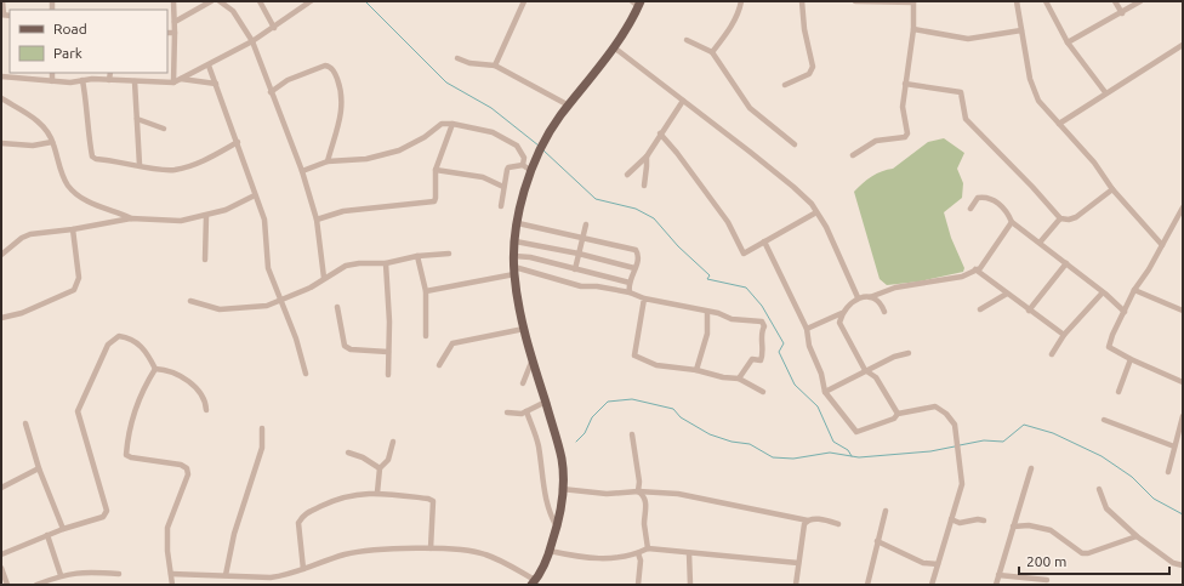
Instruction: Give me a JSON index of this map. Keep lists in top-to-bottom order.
{
  "legend": ["Road", "Park"],
  "scale_bar": "200 m"
}
